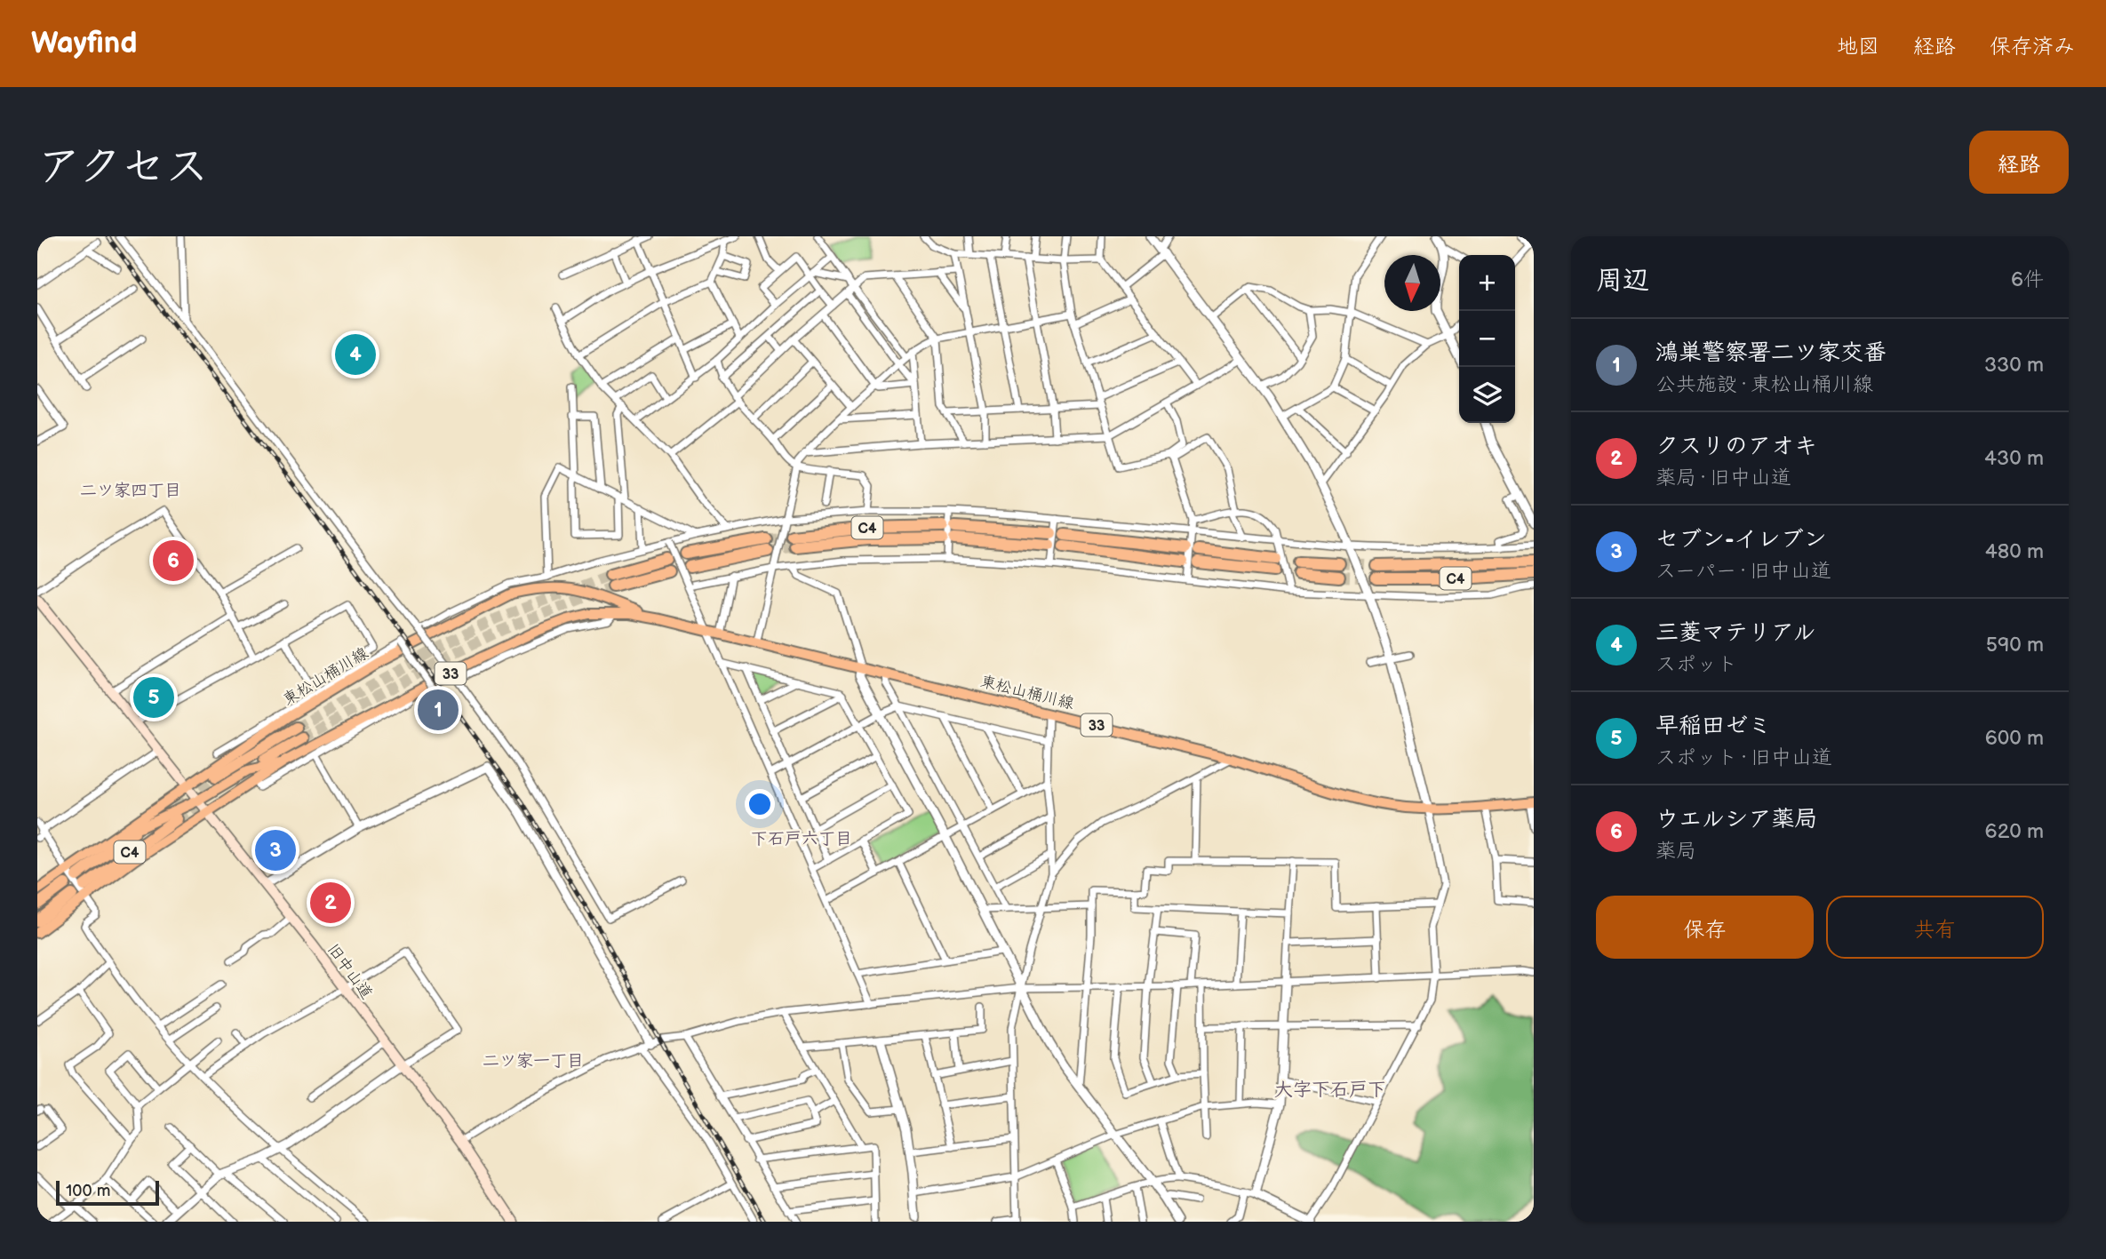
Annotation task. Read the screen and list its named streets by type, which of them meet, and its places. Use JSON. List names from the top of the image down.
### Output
{
  "streets": {
    "highway": ["C4"],
    "main road": ["33", "東松山桶川線", "旧中山道"]
  },
  "crossings": [
    ["C4", "東松山桶川線"],
    ["33", "東松山桶川線"],
    ["33", "旧中山道"],
    ["東松山桶川線", "旧中山道"]
  ],
  "districts": [
    "二ツ家四丁目",
    "下石戸六丁目",
    "二ツ家一丁目",
    "大字下石戸下"
  ],
  "scale_bar": "100 m",
  "north": "bottom",
  "page": {
    "header": "Wayfind",
    "nav": ["地図", "経路", "保存済み"],
    "title": "アクセス",
    "buttons": [
      "経路",
      ["保存", "共有"]
    ],
    "heading": ["周辺", "6件"],
    "map_buttons": ["+", "−"],
    "list": [
      {
        "mark": "1",
        "name": "鴻巣警察署二ツ家交番",
        "note": "公共施設 · 東松山桶川線",
        "value": "330 m"
      },
      {
        "mark": "2",
        "name": "クスリのアオキ",
        "note": "薬局 · 旧中山道",
        "value": "430 m"
      },
      {
        "mark": "3",
        "name": "セブン-イレブン",
        "note": "スーパー · 旧中山道",
        "value": "480 m"
      },
      {
        "mark": "4",
        "name": "三菱マテリアル",
        "note": "スポット",
        "value": "590 m"
      },
      {
        "mark": "5",
        "name": "早稲田ゼミ",
        "note": "スポット · 旧中山道",
        "value": "600 m"
      },
      {
        "mark": "6",
        "name": "ウエルシア薬局",
        "note": "薬局",
        "value": "620 m"
      }
    ],
    "pins": [
      "4",
      "6",
      "5",
      "1",
      "3",
      "2"
    ],
    "scale": "100 m"
  }
}
